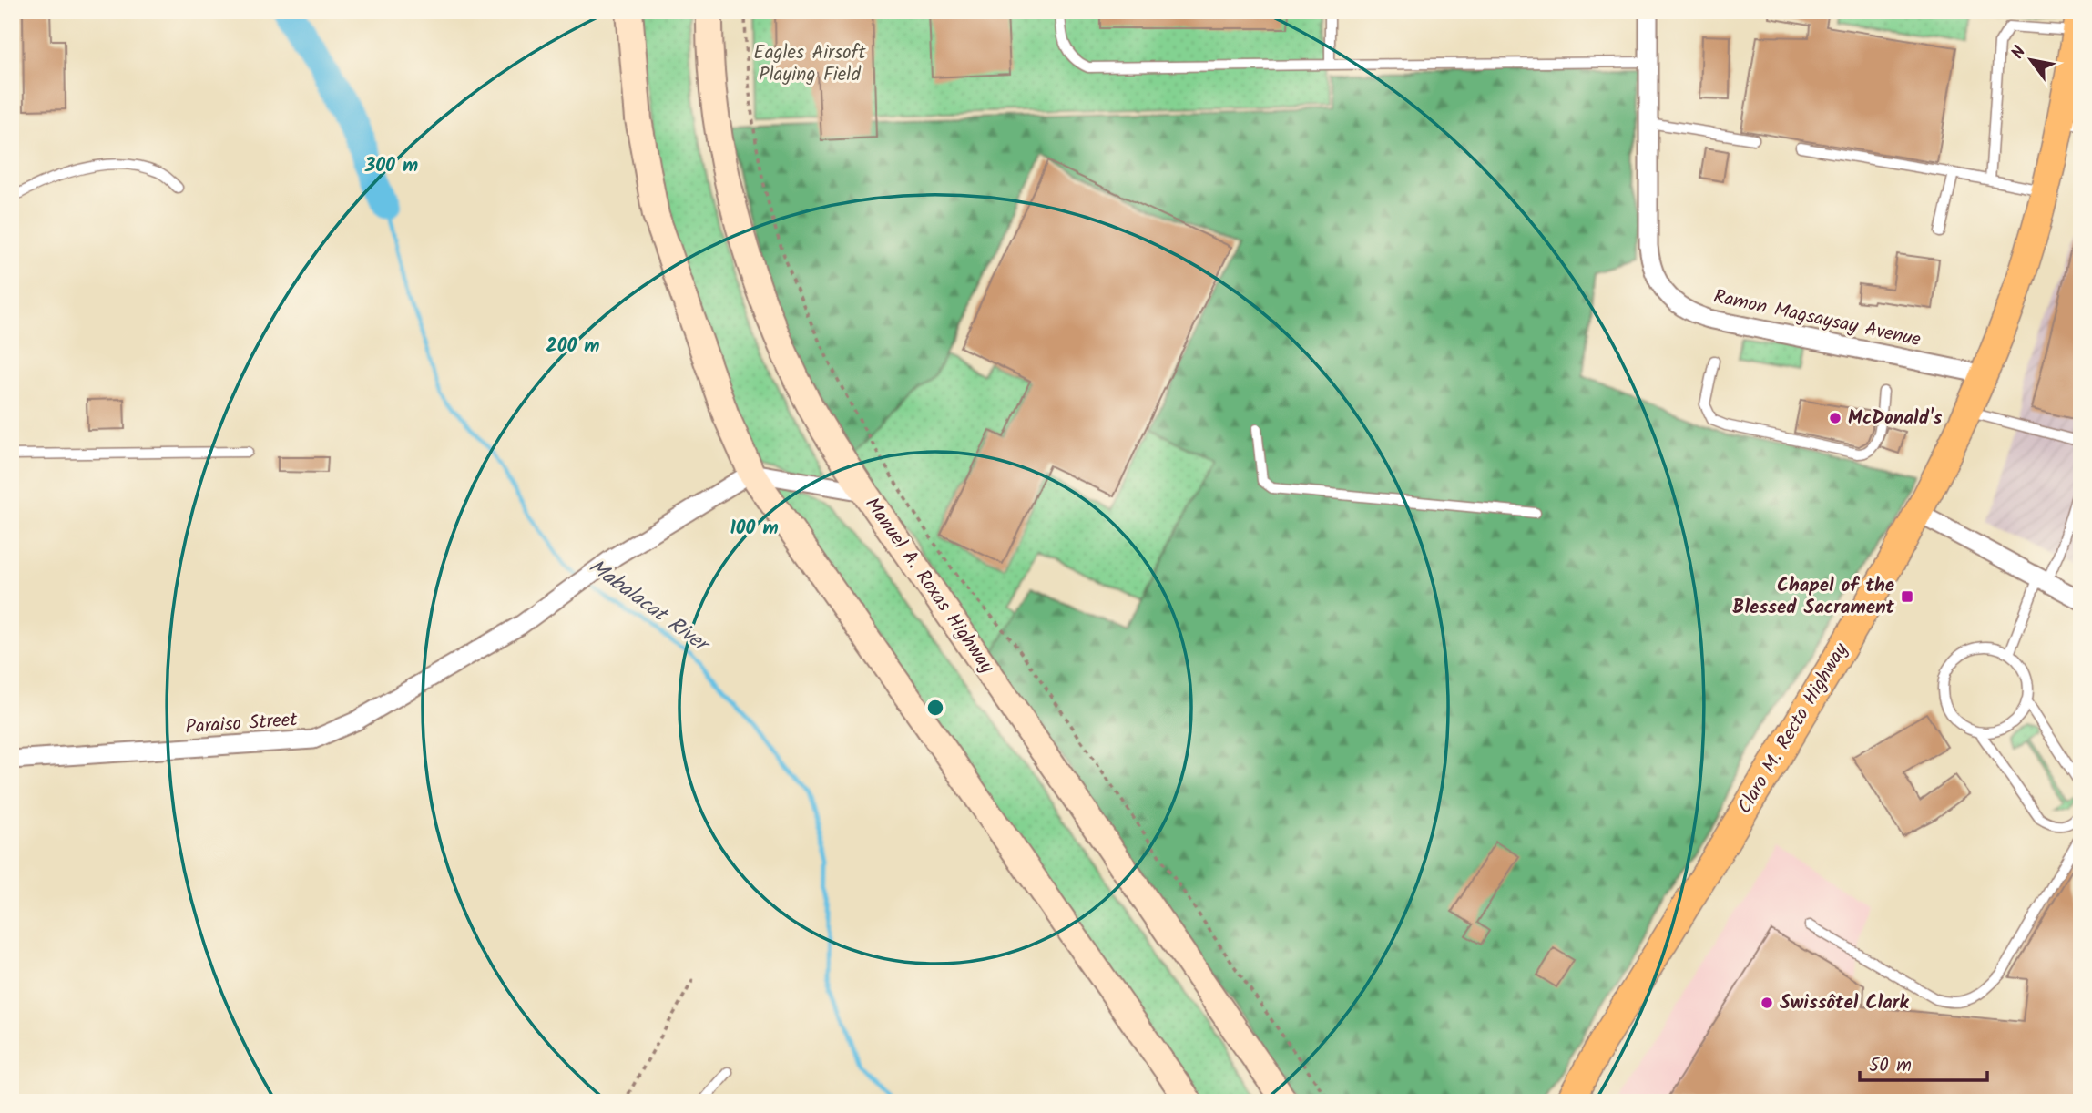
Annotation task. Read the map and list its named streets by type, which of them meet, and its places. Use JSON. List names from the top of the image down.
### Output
{
  "streets": {
    "main road": ["Manuel A. Roxas Highway", "Claro M. Recto Highway"],
    "street": ["Ramon Magsaysay Avenue", "Paraiso Street"]
  },
  "crossings": [
    ["Ramon Magsaysay Avenue", "Claro M. Recto Highway"]
  ],
  "water": ["Mabalacat River"],
  "parks": ["Eagles Airsoft Playing Field"],
  "places": {
    "other": ["McDonald's", "Swissôtel Clark"],
    "transit": ["Chapel of the Blessed Sacrament"]
  },
  "scale_bar": "50 m",
  "north": "top left",
  "rings": ["300 m", "200 m", "100 m"]
}
